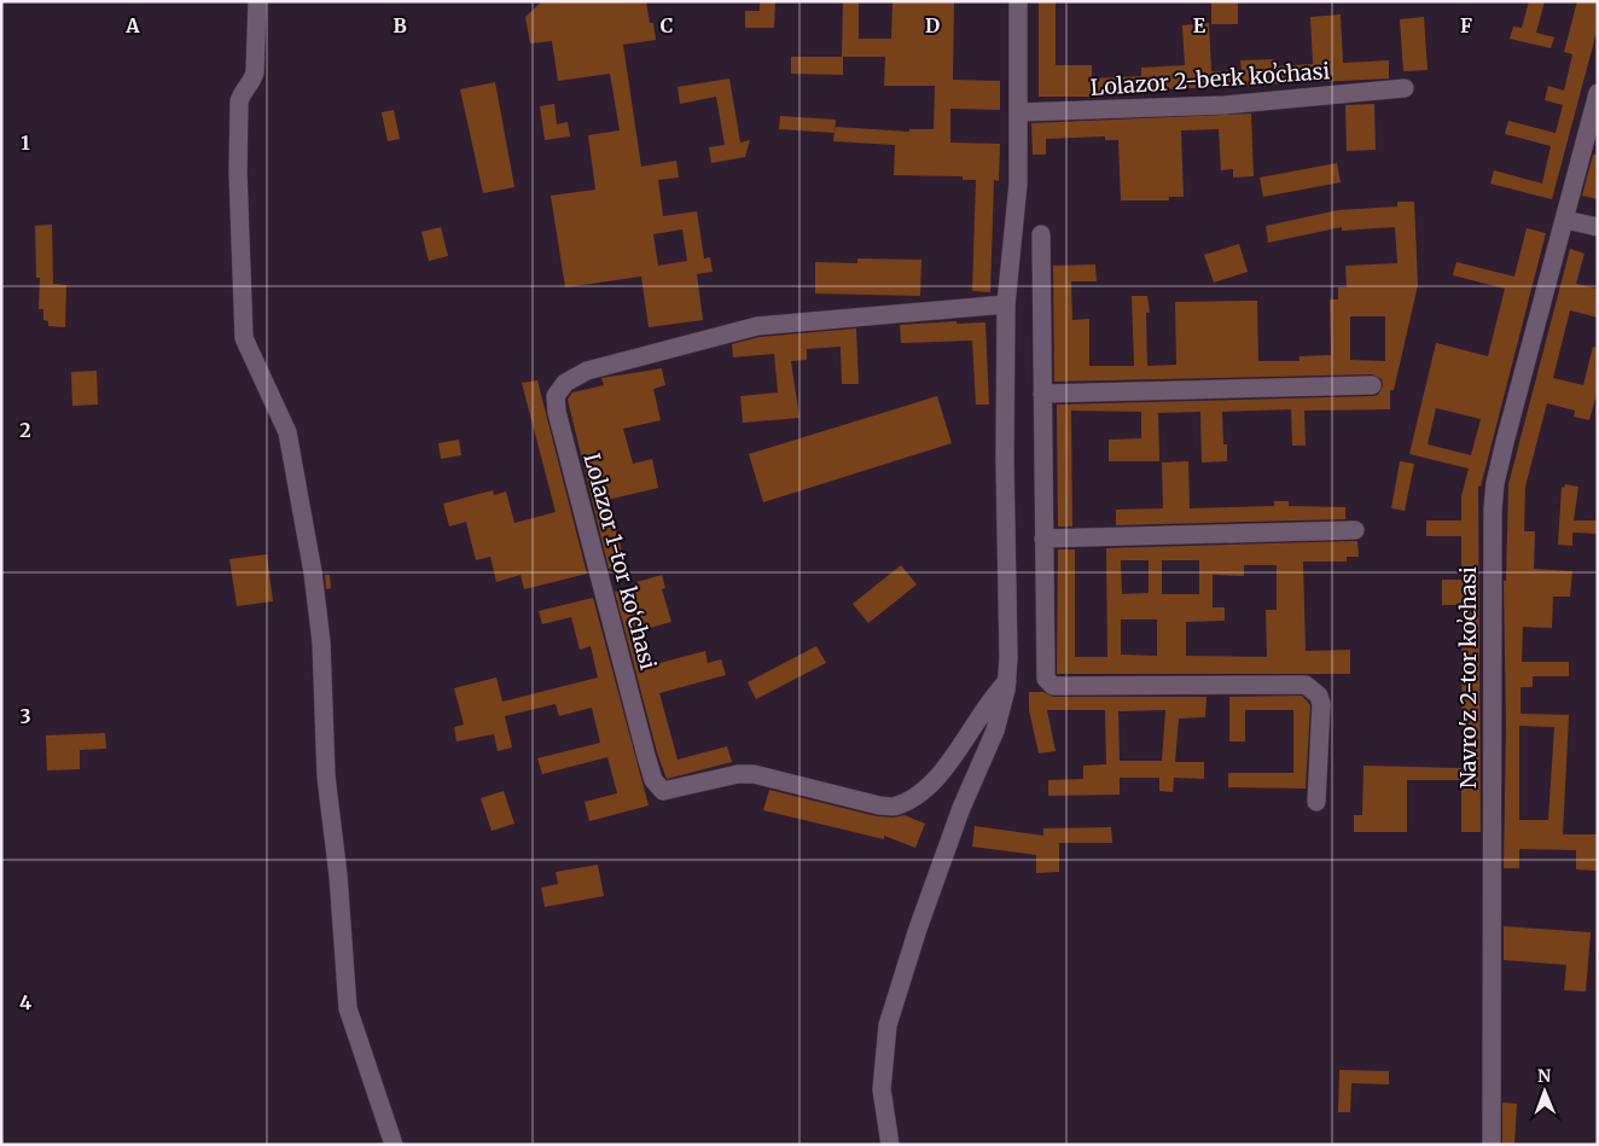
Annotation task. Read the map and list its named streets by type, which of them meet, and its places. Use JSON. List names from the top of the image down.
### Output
{
  "streets": {
    "street": ["Lolazor 2-berk koʼchasi", "Lolazor 1-tor ko‘chasi"]
  },
  "north": "top",
  "grid": {
    "columns": [
      "A",
      "B",
      "C",
      "D",
      "E",
      "F"
    ],
    "rows": [
      "1",
      "2",
      "3",
      "4"
    ]
  }
}
